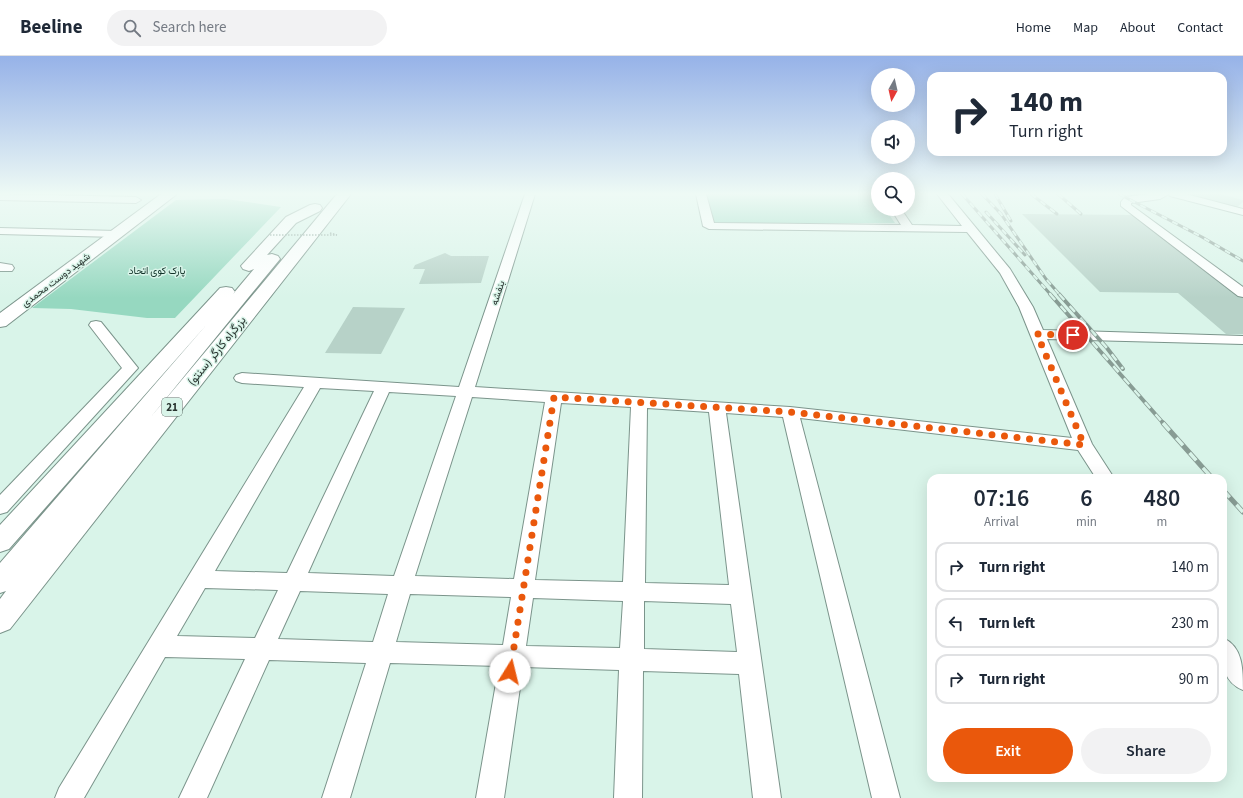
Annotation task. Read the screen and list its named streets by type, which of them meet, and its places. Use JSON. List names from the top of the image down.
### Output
{
  "streets": {
    "main road": ["شهید دوست محمدی", "بزرگراه کارگر (سنتو)", "21"],
    "street": ["بنفشه"]
  },
  "parks": ["پارک کوی اتحاد"],
  "north": "bottom",
  "page": {
    "header": "Beeline",
    "search": "Search here",
    "nav": [
      "Home",
      "Map",
      "About",
      "Contact"
    ],
    "turn": ["140 m", "Turn right"],
    "eta": [
      "07:16",
      "Arrival",
      "6",
      "min",
      "480",
      "m"
    ],
    "list": [
      {
        "name": "Turn right",
        "value": "140 m"
      },
      {
        "name": "Turn left",
        "value": "230 m"
      },
      {
        "name": "Turn right",
        "value": "90 m"
      }
    ],
    "buttons": ["Exit", "Share"]
  }
}
